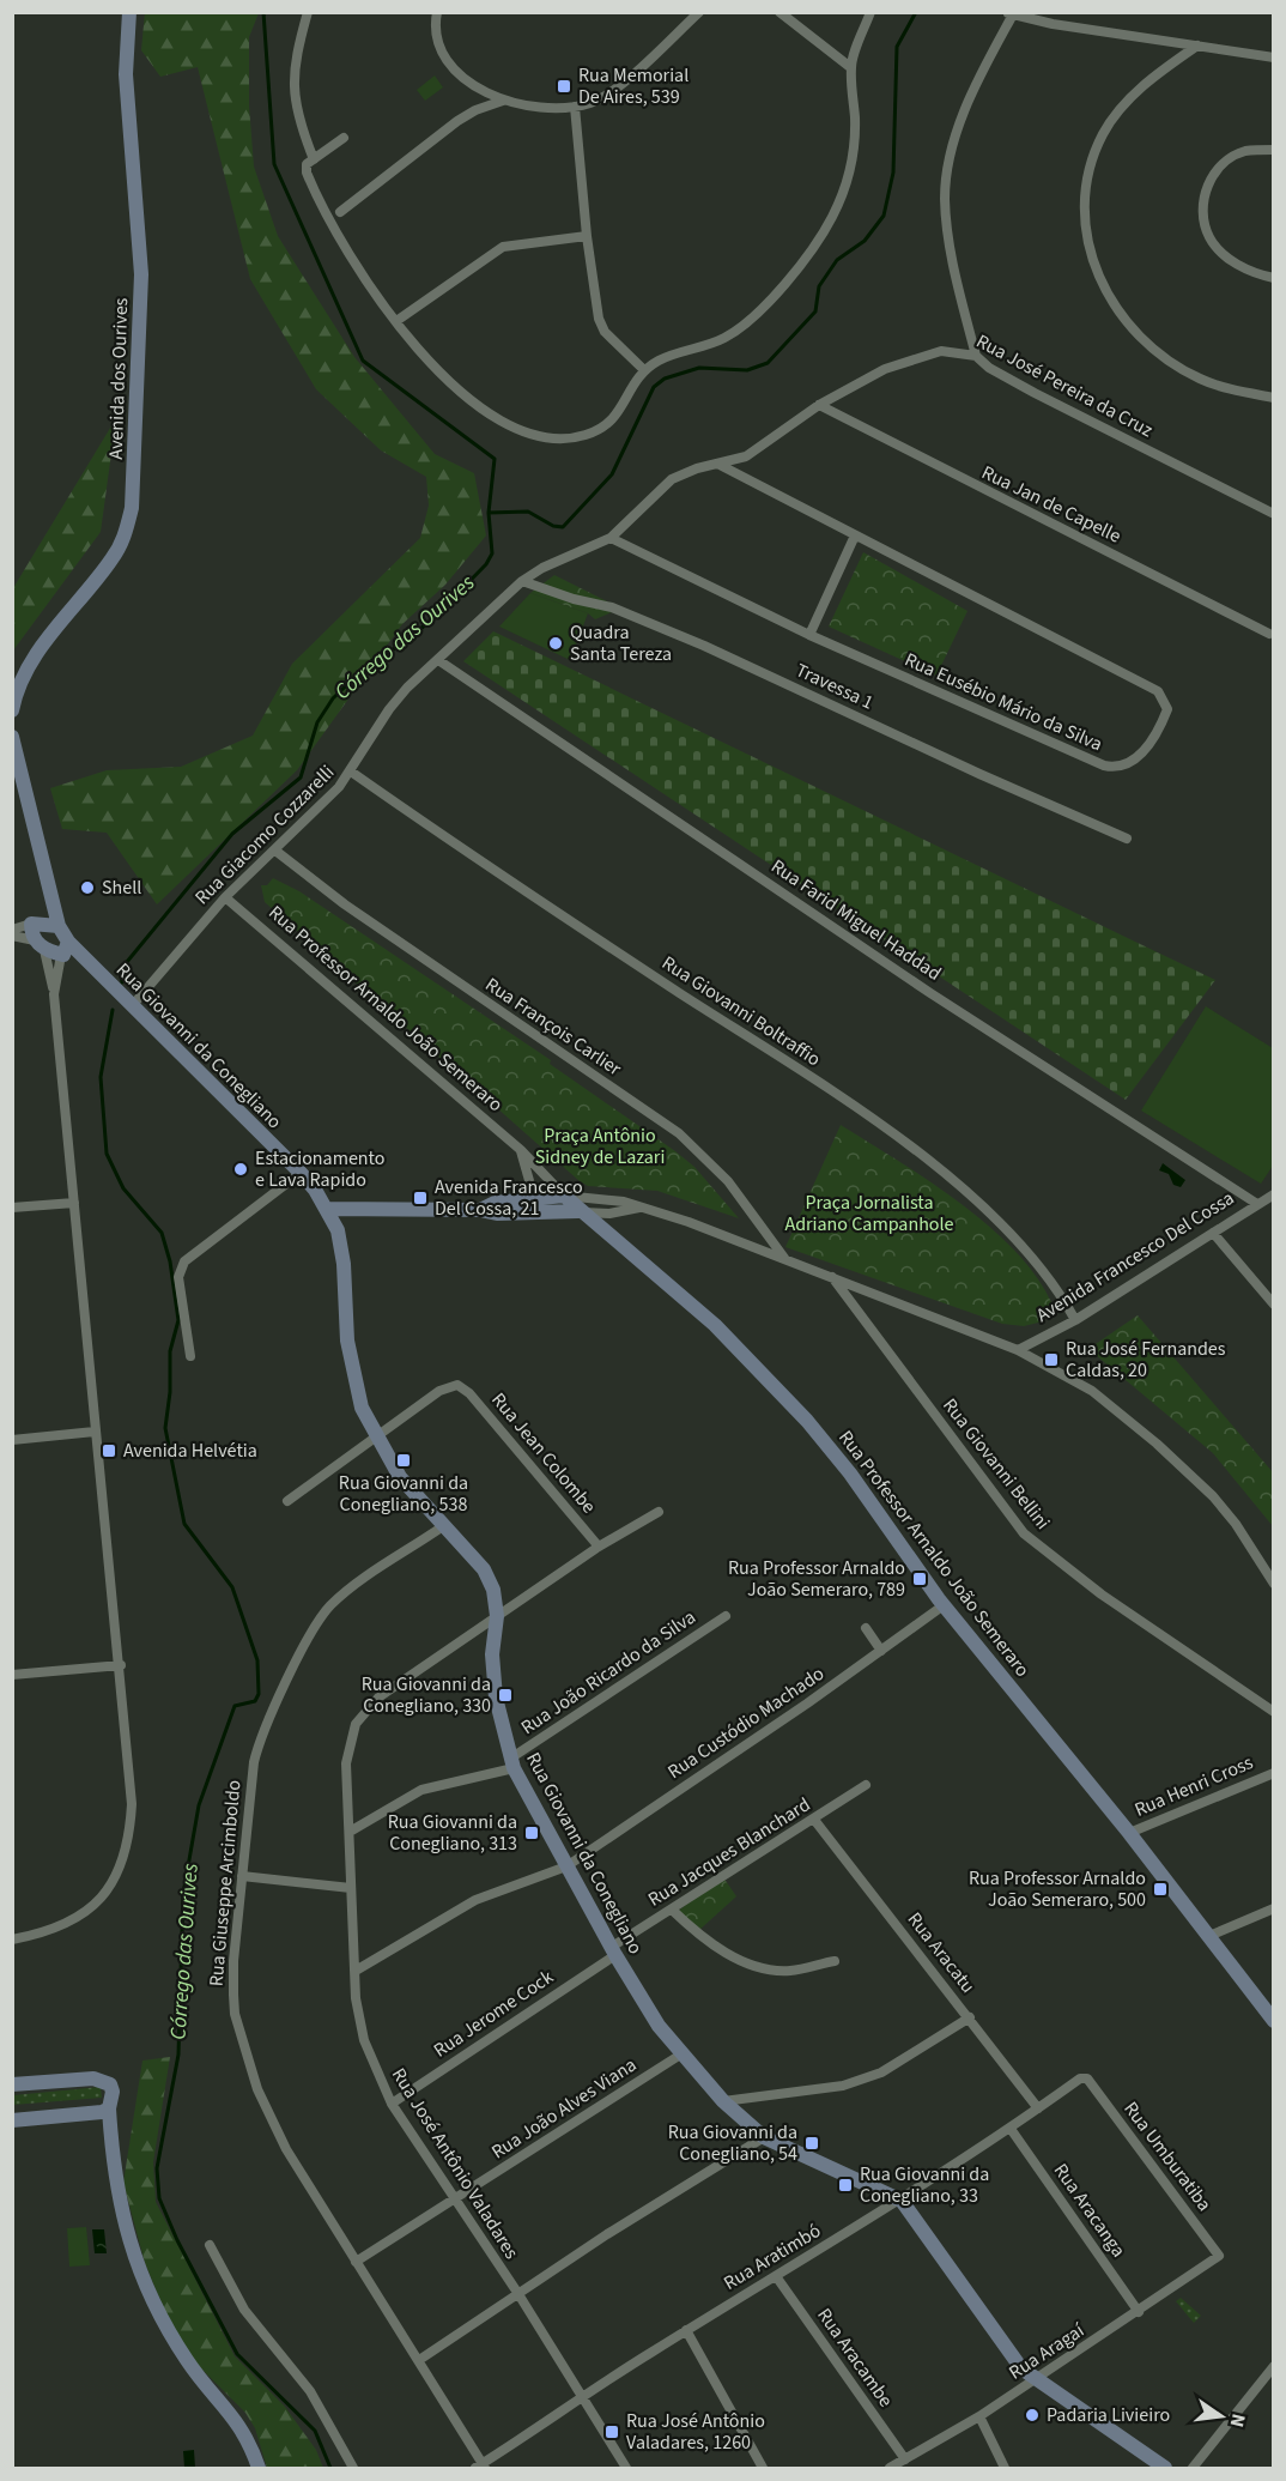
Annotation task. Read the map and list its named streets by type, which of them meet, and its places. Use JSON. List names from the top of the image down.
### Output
{
  "streets": {
    "main road": ["Avenida dos Ourives", "Rua Professor Arnaldo João Semeraro", "Rua Giovanni da Conegliano"],
    "street": [
      "Rua José Pereira da Cruz",
      "Rua Jan de Capelle",
      "Travessa 1",
      "Rua Eusébio Mário da Silva",
      "Rua Giacomo Cozzarelli",
      "Rua Farid Miguel Haddad",
      "Rua Giovanni Boltraffio",
      "Rua François Carlier",
      "Avenida Francesco Del Cossa",
      "Rua Jean Colombe",
      "Rua Giovanni Bellini",
      "Rua João Ricardo da Silva",
      "Rua Custódio Machado",
      "Rua Henri Cross",
      "Rua Jacques Blanchard",
      "Rua Giuseppe Arcimboldo",
      "Rua Aracatu",
      "Rua Jerome Cock",
      "Rua João Alves Viana",
      "Rua Umburatiba",
      "Rua José Antônio Valadares",
      "Rua Aracanga",
      "Rua Aratimbó",
      "Rua Aragaí",
      "Rua Aracambe"
    ]
  },
  "crossings": [
    ["Rua José Pereira da Cruz", "Rua Jan de Capelle"],
    ["Rua José Pereira da Cruz", "Rua Eusébio Mário da Silva"],
    ["Rua José Pereira da Cruz", "Rua Giacomo Cozzarelli"],
    ["Travessa 1", "Rua Giacomo Cozzarelli"],
    ["Rua Giacomo Cozzarelli", "Rua Farid Miguel Haddad"],
    ["Rua Giacomo Cozzarelli", "Rua Professor Arnaldo João Semeraro"],
    ["Rua Giacomo Cozzarelli", "Rua Giovanni Boltraffio"],
    ["Rua Giacomo Cozzarelli", "Rua François Carlier"],
    ["Rua Giacomo Cozzarelli", "Rua Giovanni da Conegliano"],
    ["Rua Farid Miguel Haddad", "Avenida Francesco Del Cossa"],
    ["Rua Professor Arnaldo João Semeraro", "Rua Custódio Machado"],
    ["Rua Professor Arnaldo João Semeraro", "Rua Henri Cross"],
    ["Rua Giovanni Boltraffio", "Avenida Francesco Del Cossa"],
    ["Rua Giovanni da Conegliano", "Rua Jean Colombe"],
    ["Rua Giovanni da Conegliano", "Rua João Ricardo da Silva"],
    ["Rua Giovanni da Conegliano", "Rua Custódio Machado"],
    ["Rua Giovanni da Conegliano", "Rua Jacques Blanchard"],
    ["Rua Giovanni da Conegliano", "Rua Giuseppe Arcimboldo"],
    ["Rua Giovanni da Conegliano", "Rua Jerome Cock"],
    ["Rua Giovanni da Conegliano", "Rua João Alves Viana"],
    ["Rua Giovanni da Conegliano", "Rua José Antônio Valadares"],
    ["Rua Giovanni da Conegliano", "Rua Aratimbó"],
    ["Rua Jean Colombe", "Rua José Antônio Valadares"],
    ["Rua Custódio Machado", "Rua José Antônio Valadares"],
    ["Rua Jacques Blanchard", "Rua Aracatu"],
    ["Rua Jacques Blanchard", "Rua Jerome Cock"],
    ["Rua Giuseppe Arcimboldo", "Rua João Alves Viana"],
    ["Rua Giuseppe Arcimboldo", "Rua Aratimbó"],
    ["Rua Aracatu", "Rua Aratimbó"],
    ["Rua Jerome Cock", "Rua José Antônio Valadares"],
    ["Rua João Alves Viana", "Rua José Antônio Valadares"],
    ["Rua Umburatiba", "Rua Aratimbó"],
    ["Rua Umburatiba", "Rua Aragaí"],
    ["Rua José Antônio Valadares", "Rua Aratimbó"],
    ["Rua Aracanga", "Rua Aratimbó"],
    ["Rua Aracanga", "Rua Aragaí"],
    ["Rua Aratimbó", "Rua Aracambe"],
    ["Rua Aragaí", "Rua Aracambe"]
  ],
  "water": ["Córrego das Ourives"],
  "parks": ["Praça Antônio Sidney de Lazari", "Praça Jornalista Adriano Campanhole"],
  "places": {
    "transit": [
      "Rua Memorial De Aires, 539",
      "Avenida Francesco Del Cossa, 21",
      "Rua José Fernandes Caldas, 20",
      "Avenida Helvétia",
      "Rua Giovanni da Conegliano, 538",
      "Rua Professor Arnaldo João Semeraro, 789",
      "Rua Giovanni da Conegliano, 330",
      "Rua Giovanni da Conegliano, 313",
      "Rua Professor Arnaldo João Semeraro, 500",
      "Rua Giovanni da Conegliano, 54",
      "Rua Giovanni da Conegliano, 33",
      "Rua José Antônio Valadares, 1260"
    ],
    "other": [
      "Quadra Santa Tereza",
      "Shell",
      "Estacionamento e Lava Rapido",
      "Padaria Livieiro"
    ]
  },
  "north": "right"
}
